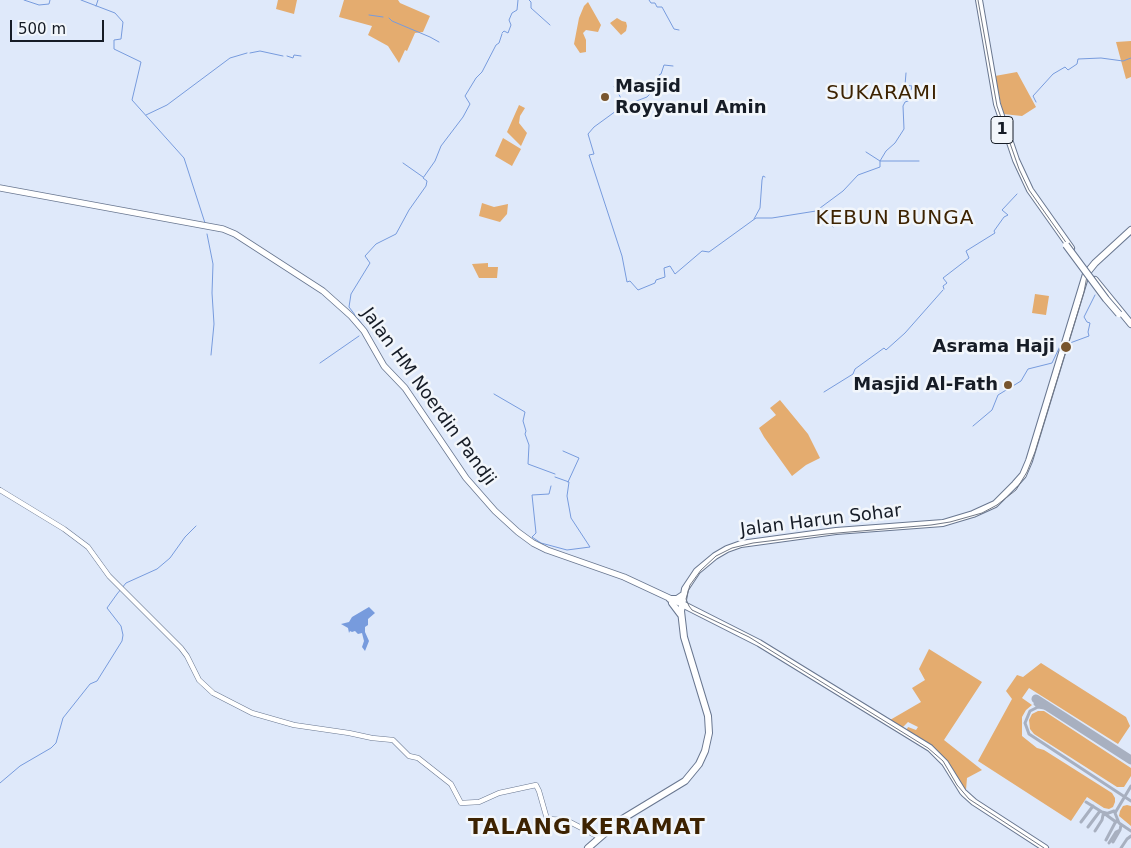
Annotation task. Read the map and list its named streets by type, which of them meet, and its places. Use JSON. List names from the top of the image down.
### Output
{
  "streets": {
    "highway": ["1", "Jalan Harun Sohar"],
    "main road": ["Jalan HM Noerdin Pandji"]
  },
  "crossings": [
    ["1", "Jalan Harun Sohar"],
    ["Jalan HM Noerdin Pandji", "Jalan Harun Sohar"]
  ],
  "districts": ["SUKARAMI", "KEBUN BUNGA", "TALANG KERAMAT"],
  "places": ["Masjid Royyanul Amin", "Asrama Haji", "Masjid Al-Fath"],
  "scale_bar": "500 m"
}
